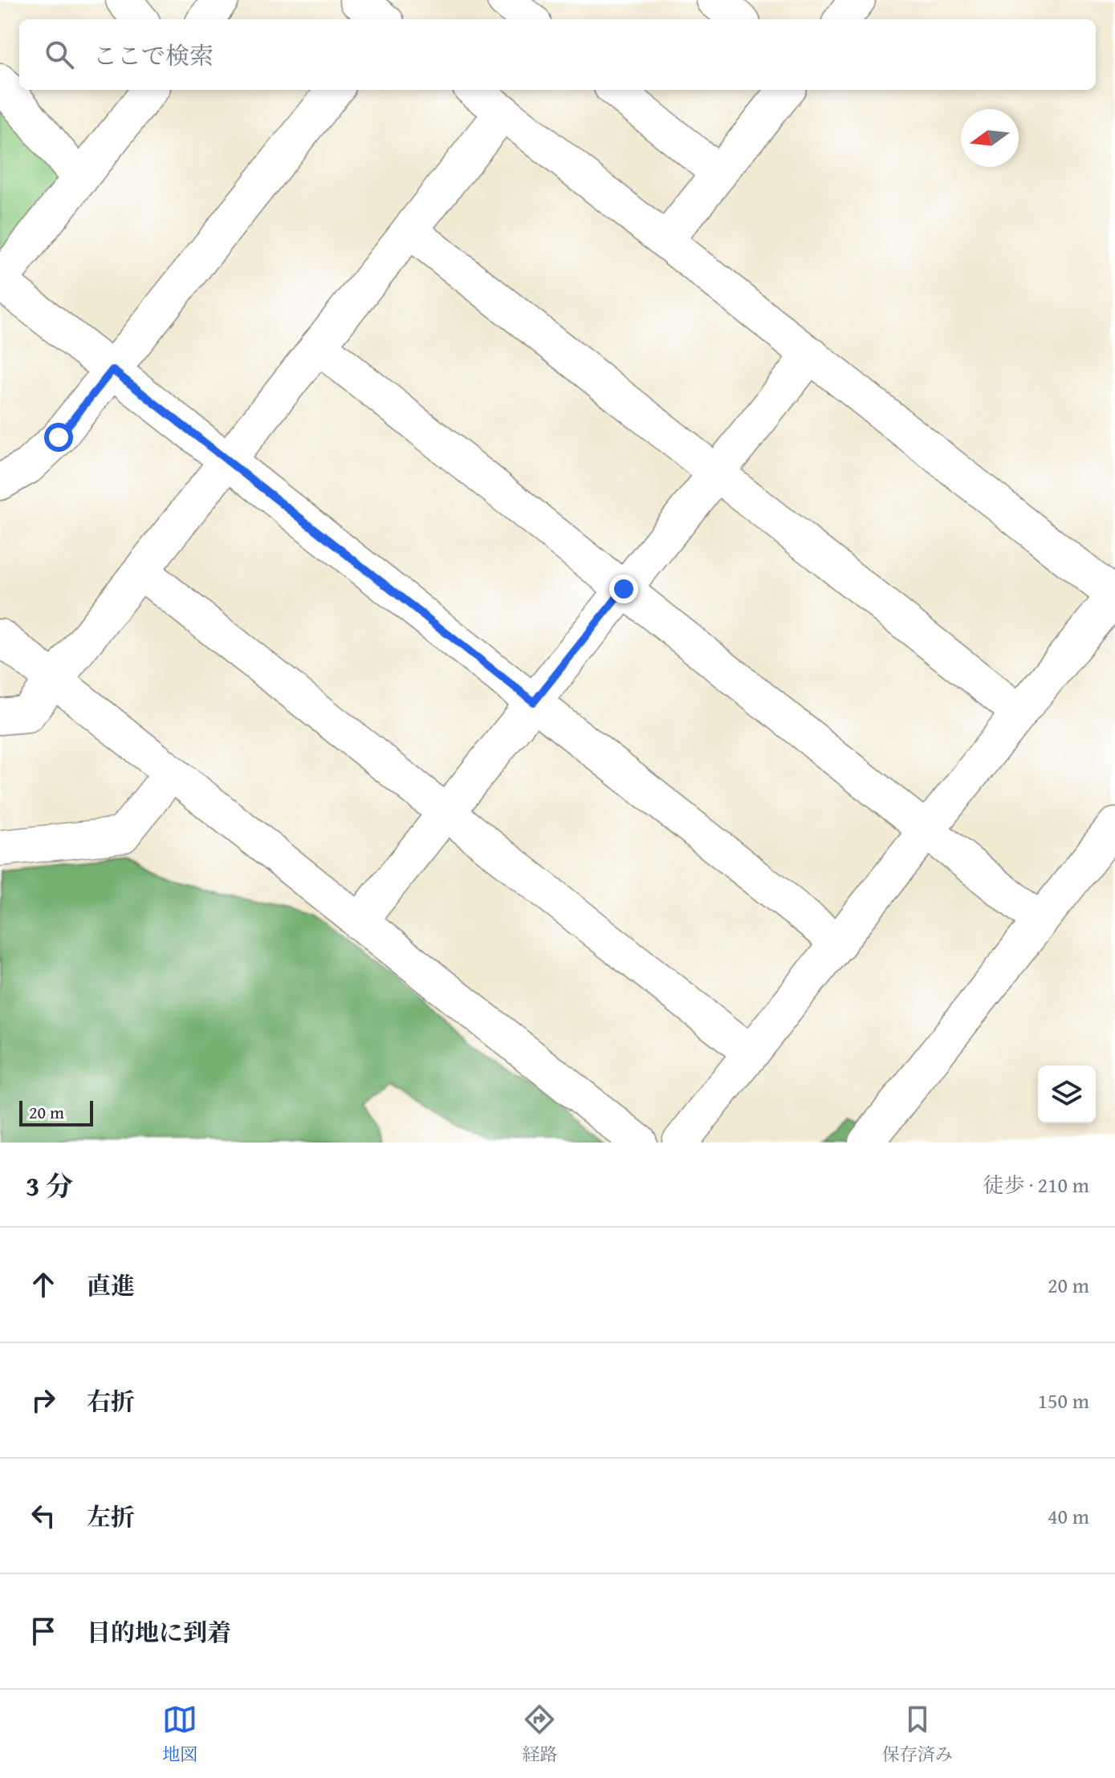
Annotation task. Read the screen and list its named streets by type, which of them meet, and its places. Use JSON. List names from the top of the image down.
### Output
{
  "scale_bar": "20 m",
  "north": "left",
  "page": {
    "search": "ここで検索",
    "scale": "20 m",
    "heading": ["3 分", "徒歩 · 210 m"],
    "list": [
      ["直進", "20 m"],
      ["右折", "150 m"],
      ["左折", "40 m"],
      "目的地に到着"
    ],
    "nav": ["地図", "経路", "保存済み"]
  }
}
